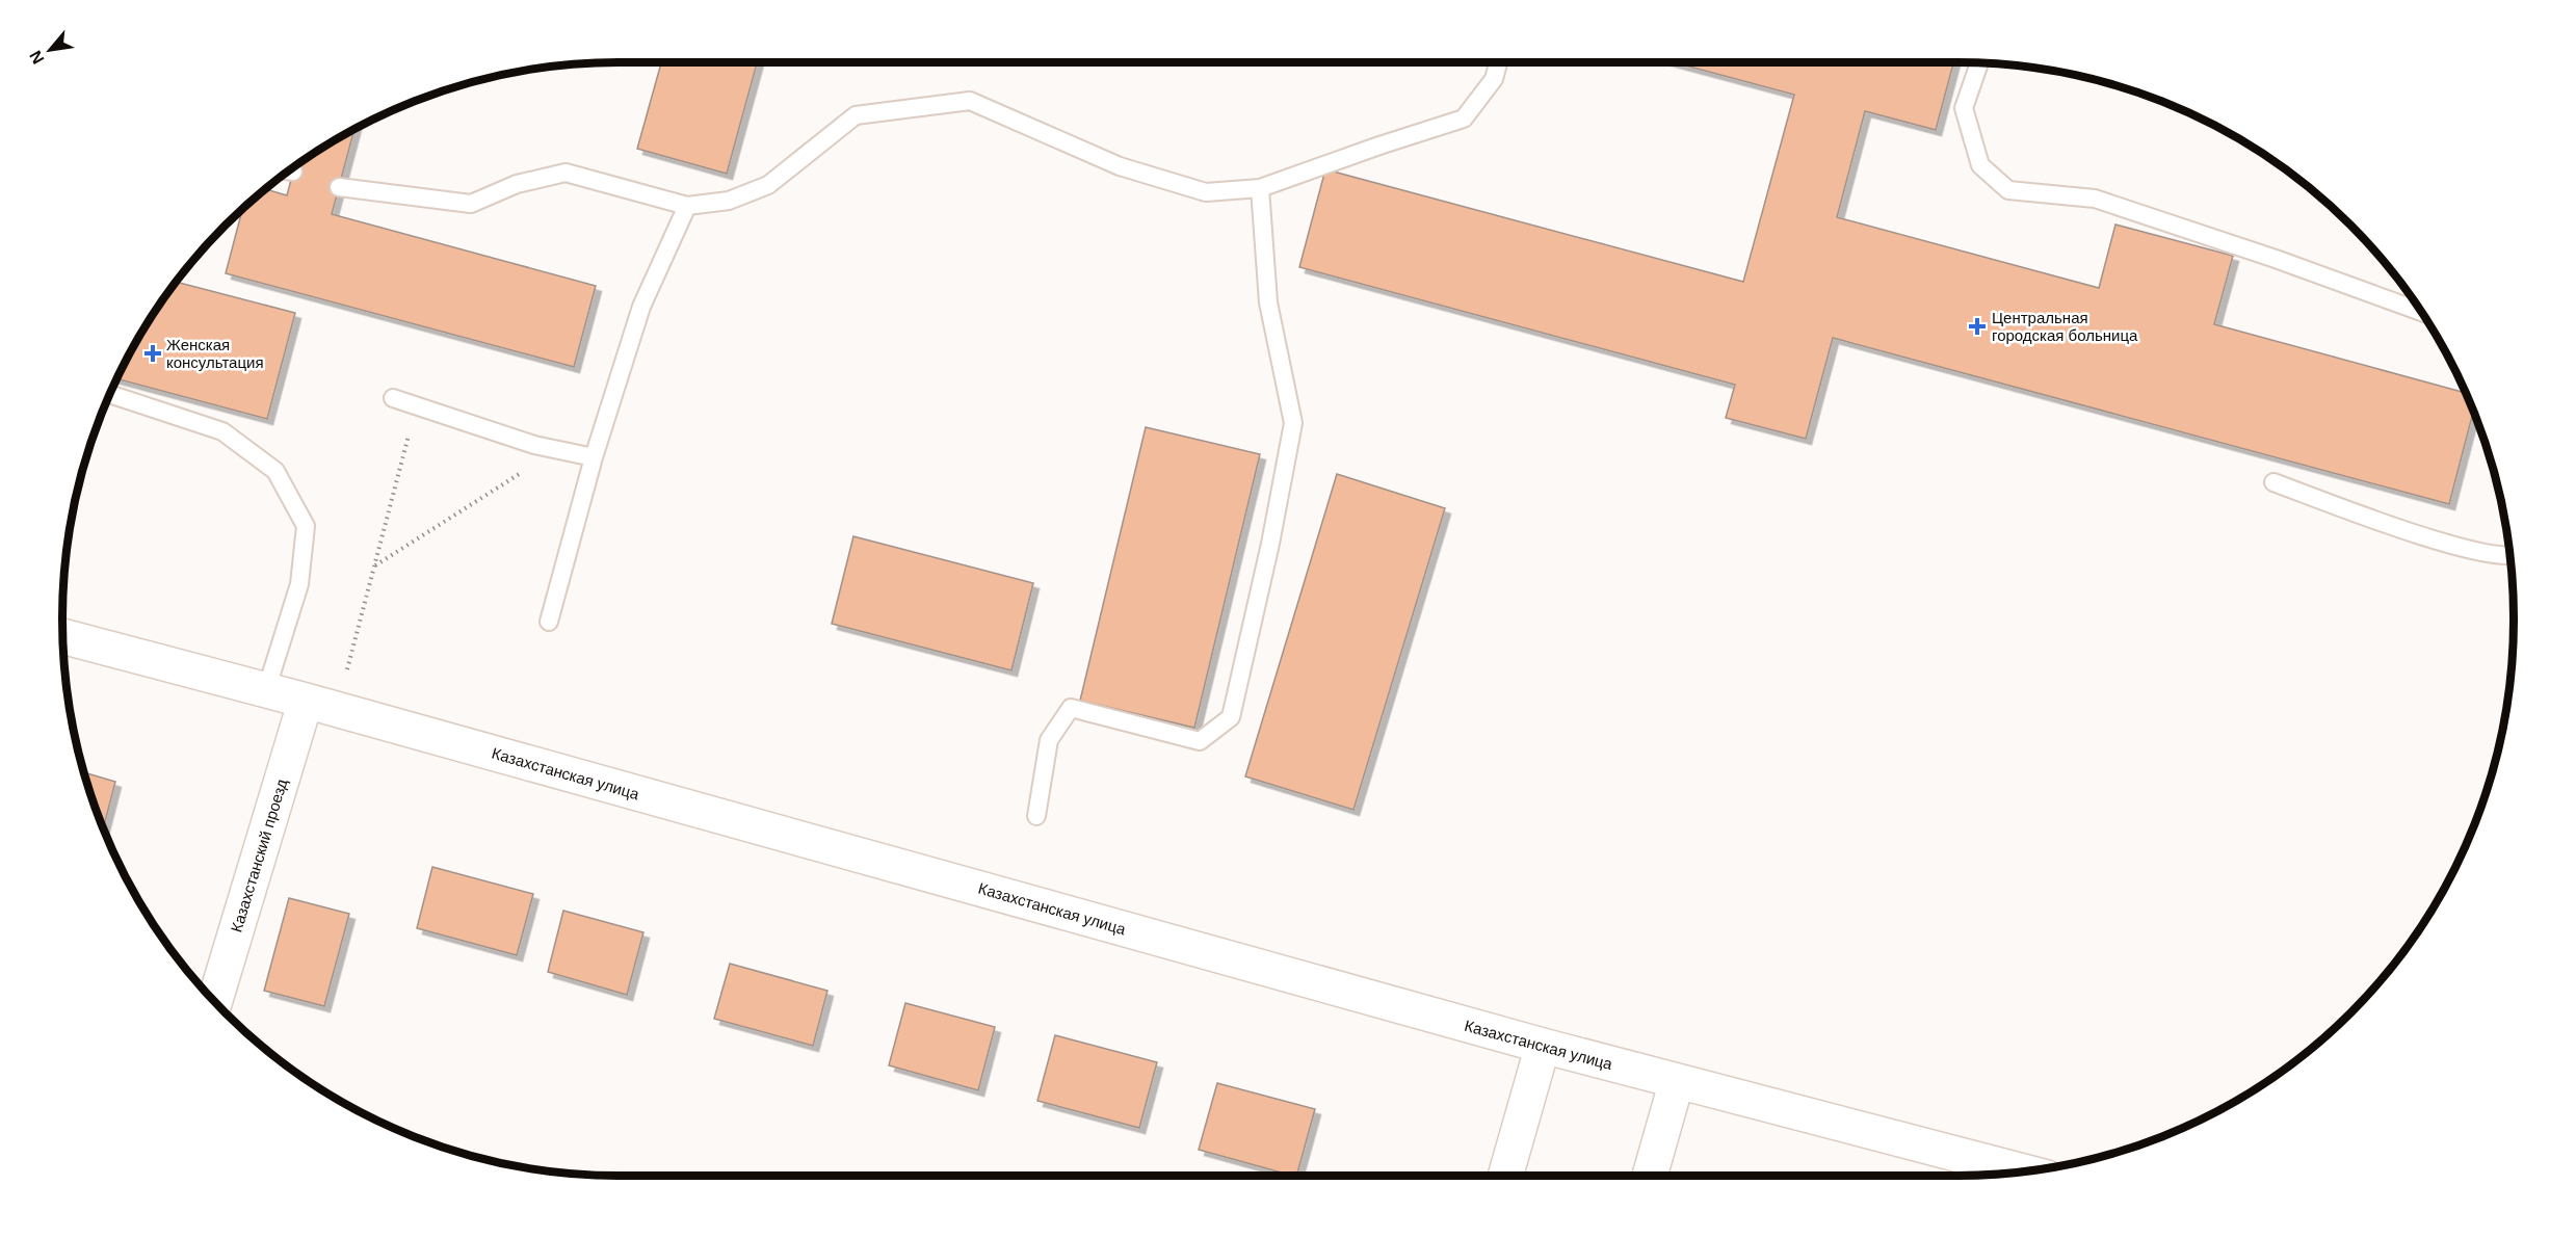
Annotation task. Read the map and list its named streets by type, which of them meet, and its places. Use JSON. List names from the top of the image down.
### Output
{
  "streets": {
    "street": ["Казахстанская улица", "Казахстанский проезд"]
  },
  "crossings": [
    ["Казахстанская улица", "Казахстанский проезд"]
  ],
  "places": {
    "health": ["Центральная городская больница", "Женская консультация"]
  },
  "north": "bottom left"
}
